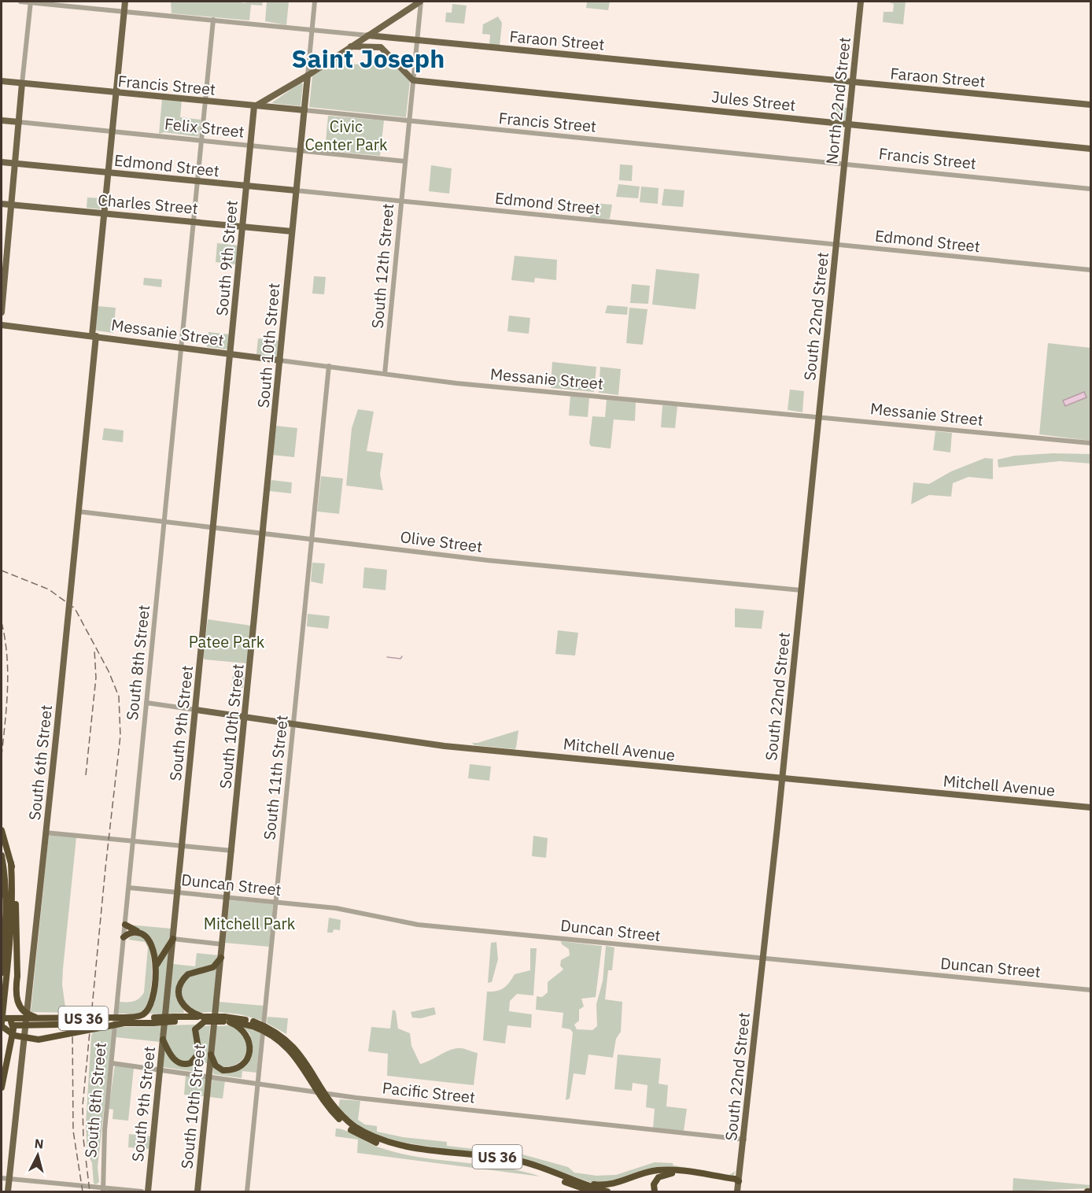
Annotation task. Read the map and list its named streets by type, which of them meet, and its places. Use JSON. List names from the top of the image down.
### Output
{
  "streets": {
    "highway": ["US 36"],
    "main road": [
      "Faraon Street",
      "Francis Street",
      "Jules Street",
      "North 22nd Street",
      "Felix Street",
      "Edmond Street",
      "Charles Street",
      "South 9th Street",
      "South 22nd Street",
      "Messanie Street",
      "South 10th Street",
      "Mitchell Avenue",
      "South 6th Street"
    ],
    "street": [
      "South 12th Street",
      "Olive Street",
      "South 8th Street",
      "South 11th Street",
      "Duncan Street",
      "Pacific Street"
    ]
  },
  "crossings": [
    ["Faraon Street", "North 22nd Street"],
    ["Faraon Street", "South 12th Street"],
    ["Faraon Street", "South 8th Street"],
    ["Faraon Street", "South 6th Street"],
    ["Francis Street", "North 22nd Street"],
    ["Francis Street", "South 9th Street"],
    ["Francis Street", "South 12th Street"],
    ["Francis Street", "South 10th Street"],
    ["Francis Street", "South 8th Street"],
    ["Francis Street", "South 6th Street"],
    ["Jules Street", "North 22nd Street"],
    ["Jules Street", "South 12th Street"],
    ["North 22nd Street", "South 22nd Street"],
    ["Felix Street", "South 9th Street"],
    ["Felix Street", "South 12th Street"],
    ["Felix Street", "South 10th Street"],
    ["Felix Street", "South 8th Street"],
    ["Felix Street", "South 6th Street"],
    ["Edmond Street", "South 9th Street"],
    ["Edmond Street", "South 12th Street"],
    ["Edmond Street", "South 22nd Street"],
    ["Edmond Street", "South 10th Street"],
    ["Edmond Street", "South 8th Street"],
    ["Edmond Street", "South 6th Street"],
    ["Charles Street", "South 9th Street"],
    ["Charles Street", "South 10th Street"],
    ["Charles Street", "South 8th Street"],
    ["Charles Street", "South 6th Street"],
    ["South 9th Street", "Messanie Street"],
    ["South 9th Street", "Olive Street"],
    ["South 9th Street", "Mitchell Avenue"],
    ["South 9th Street", "Duncan Street"],
    ["South 9th Street", "Pacific Street"],
    ["South 12th Street", "Messanie Street"],
    ["South 22nd Street", "Messanie Street"],
    ["South 22nd Street", "Olive Street"],
    ["South 22nd Street", "Mitchell Avenue"],
    ["South 22nd Street", "Duncan Street"],
    ["South 22nd Street", "Pacific Street"],
    ["Messanie Street", "South 10th Street"],
    ["Messanie Street", "South 8th Street"],
    ["Messanie Street", "South 6th Street"],
    ["Messanie Street", "South 11th Street"],
    ["South 10th Street", "Olive Street"],
    ["South 10th Street", "Mitchell Avenue"],
    ["South 10th Street", "Duncan Street"],
    ["South 10th Street", "Pacific Street"],
    ["Olive Street", "South 8th Street"],
    ["Olive Street", "South 6th Street"],
    ["Olive Street", "South 11th Street"],
    ["South 8th Street", "Mitchell Avenue"],
    ["South 8th Street", "Duncan Street"],
    ["South 8th Street", "Pacific Street"],
    ["Mitchell Avenue", "South 11th Street"],
    ["South 11th Street", "Duncan Street"],
    ["South 11th Street", "Pacific Street"]
  ],
  "districts": ["Saint Joseph"],
  "parks": ["Civic Center Park", "Patee Park", "Mitchell Park"],
  "north": "top"
}
